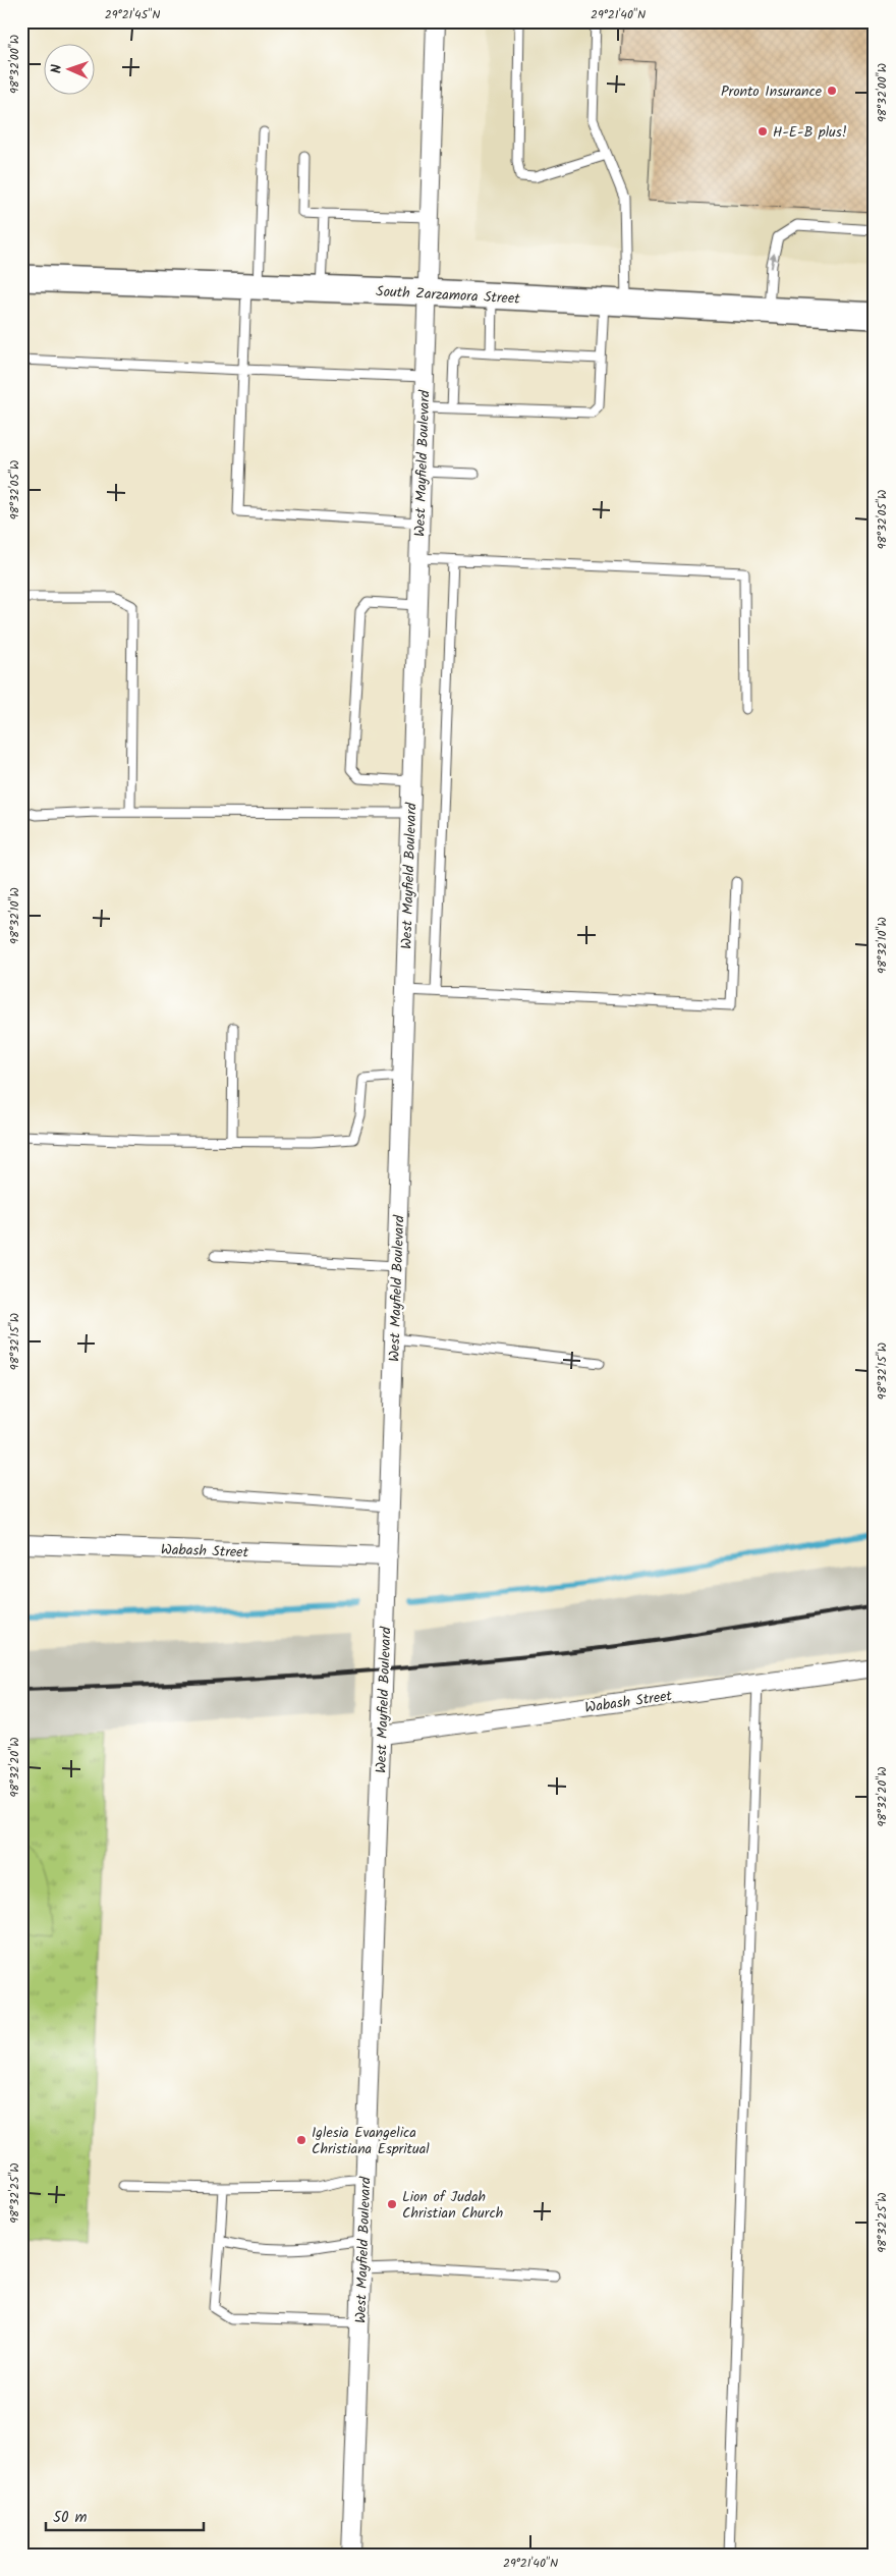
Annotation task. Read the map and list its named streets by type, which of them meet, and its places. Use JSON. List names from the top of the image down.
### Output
{
  "streets": {
    "main road": ["South Zarzamora Street"],
    "street": ["West Mayfield Boulevard", "Wabash Street"]
  },
  "crossings": [
    ["South Zarzamora Street", "West Mayfield Boulevard"],
    ["West Mayfield Boulevard", "Wabash Street"]
  ],
  "places": [
    "Pronto Insurance",
    "H-E-B plus!",
    "Iglesia Evangelica Christiana Espritual",
    "Lion of Judah Christian Church"
  ],
  "scale_bar": "50 m",
  "north": "left",
  "coordinates": [
    "29°21'45\"N",
    "29°21'40\"N",
    "98°32'00\"W",
    "98°32'05\"W",
    "98°32'10\"W",
    "98°32'15\"W",
    "98°32'20\"W",
    "98°32'25\"W"
  ]
}
